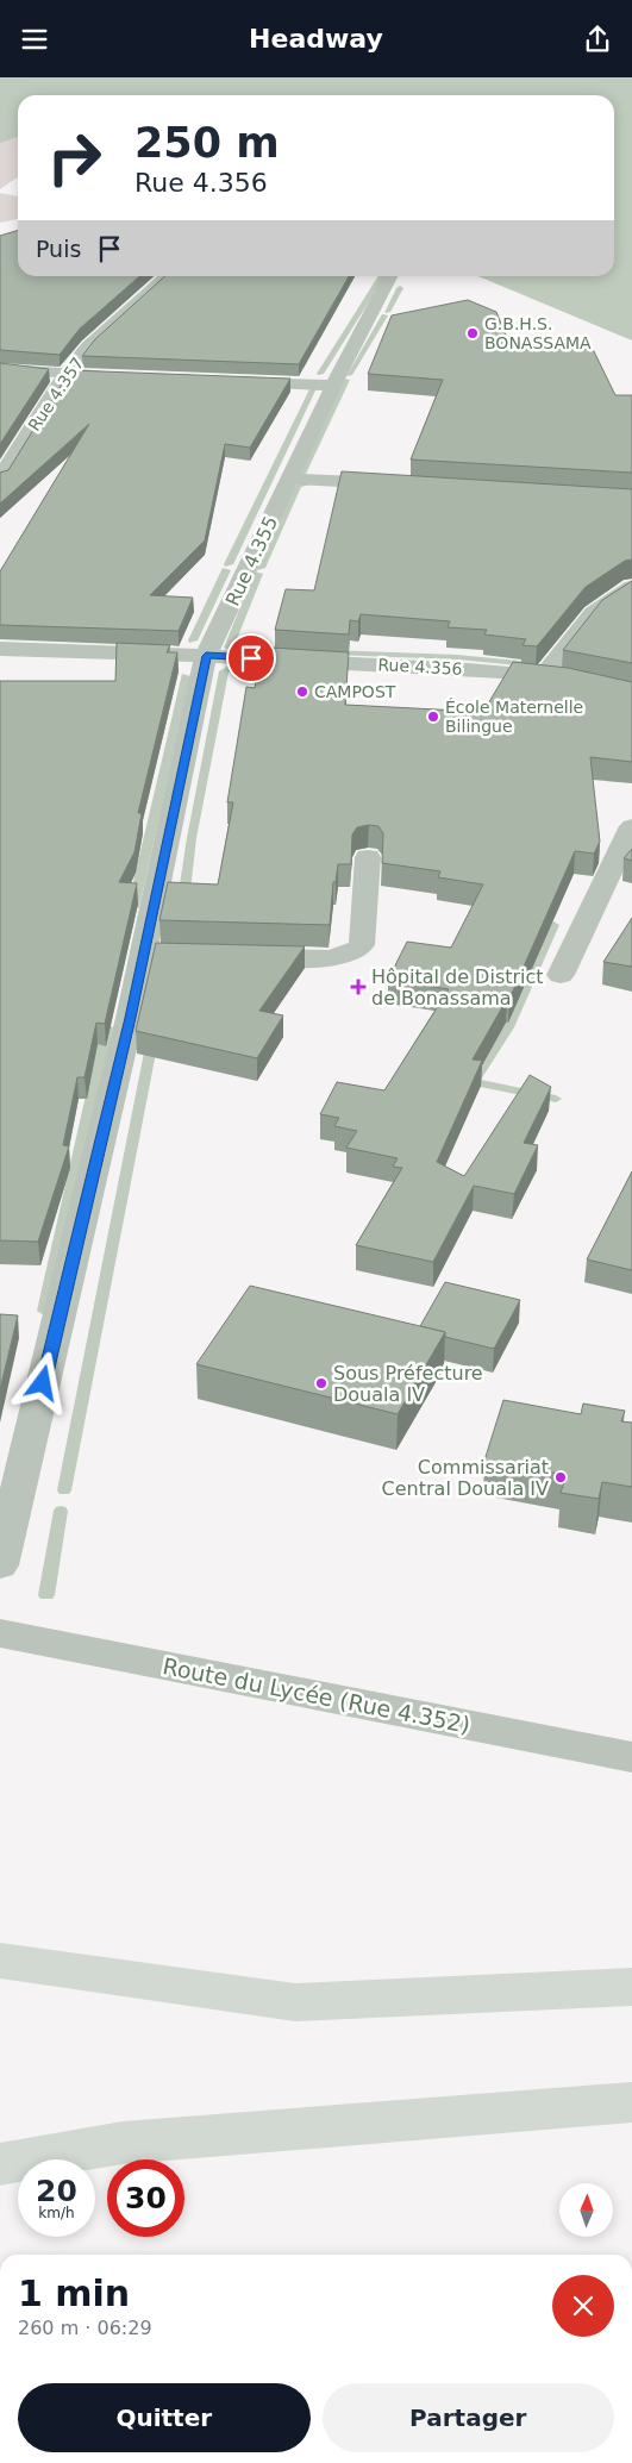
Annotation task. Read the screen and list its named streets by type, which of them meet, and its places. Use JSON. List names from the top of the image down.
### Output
{
  "streets": {
    "street": [
      "Rue 4.357",
      "Rue 4.355",
      "Rue 4.356",
      "Route du Lycée (Rue 4.352)"
    ]
  },
  "crossings": [
    ["Rue 4.355", "Rue 4.356"]
  ],
  "places": {
    "other": [
      "G.B.H.S. BONASSAMA",
      "CAMPOST",
      "École Maternelle Bilingue",
      "Sous Préfecture Douala IV",
      "Commissariat Central Douala IV"
    ],
    "health": ["Hôpital de District de Bonassama"]
  },
  "north": "top",
  "page": {
    "header": "Headway",
    "turn": ["250 m", "Rue 4.356"],
    "then": "Puis",
    "speed": "20 km/h",
    "limit": "30",
    "heading": ["1 min", "260 m · 06:29"],
    "buttons": ["Quitter", "Partager"]
  }
}
